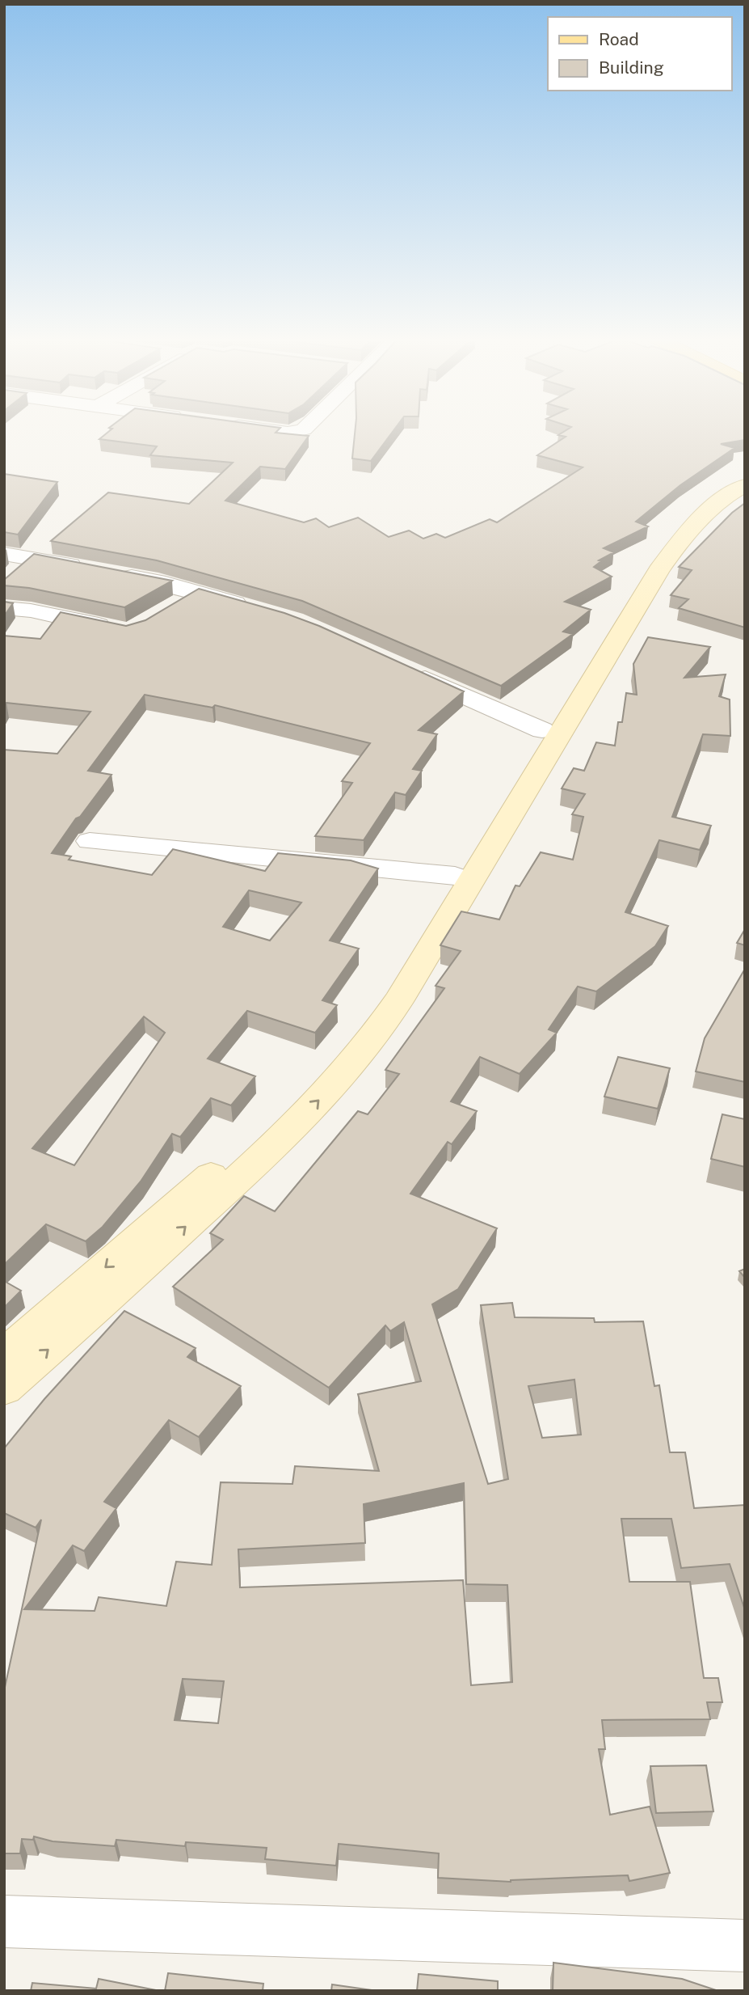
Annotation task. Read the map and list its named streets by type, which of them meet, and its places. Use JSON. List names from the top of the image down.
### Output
{
  "legend": ["Road", "Building"]
}
